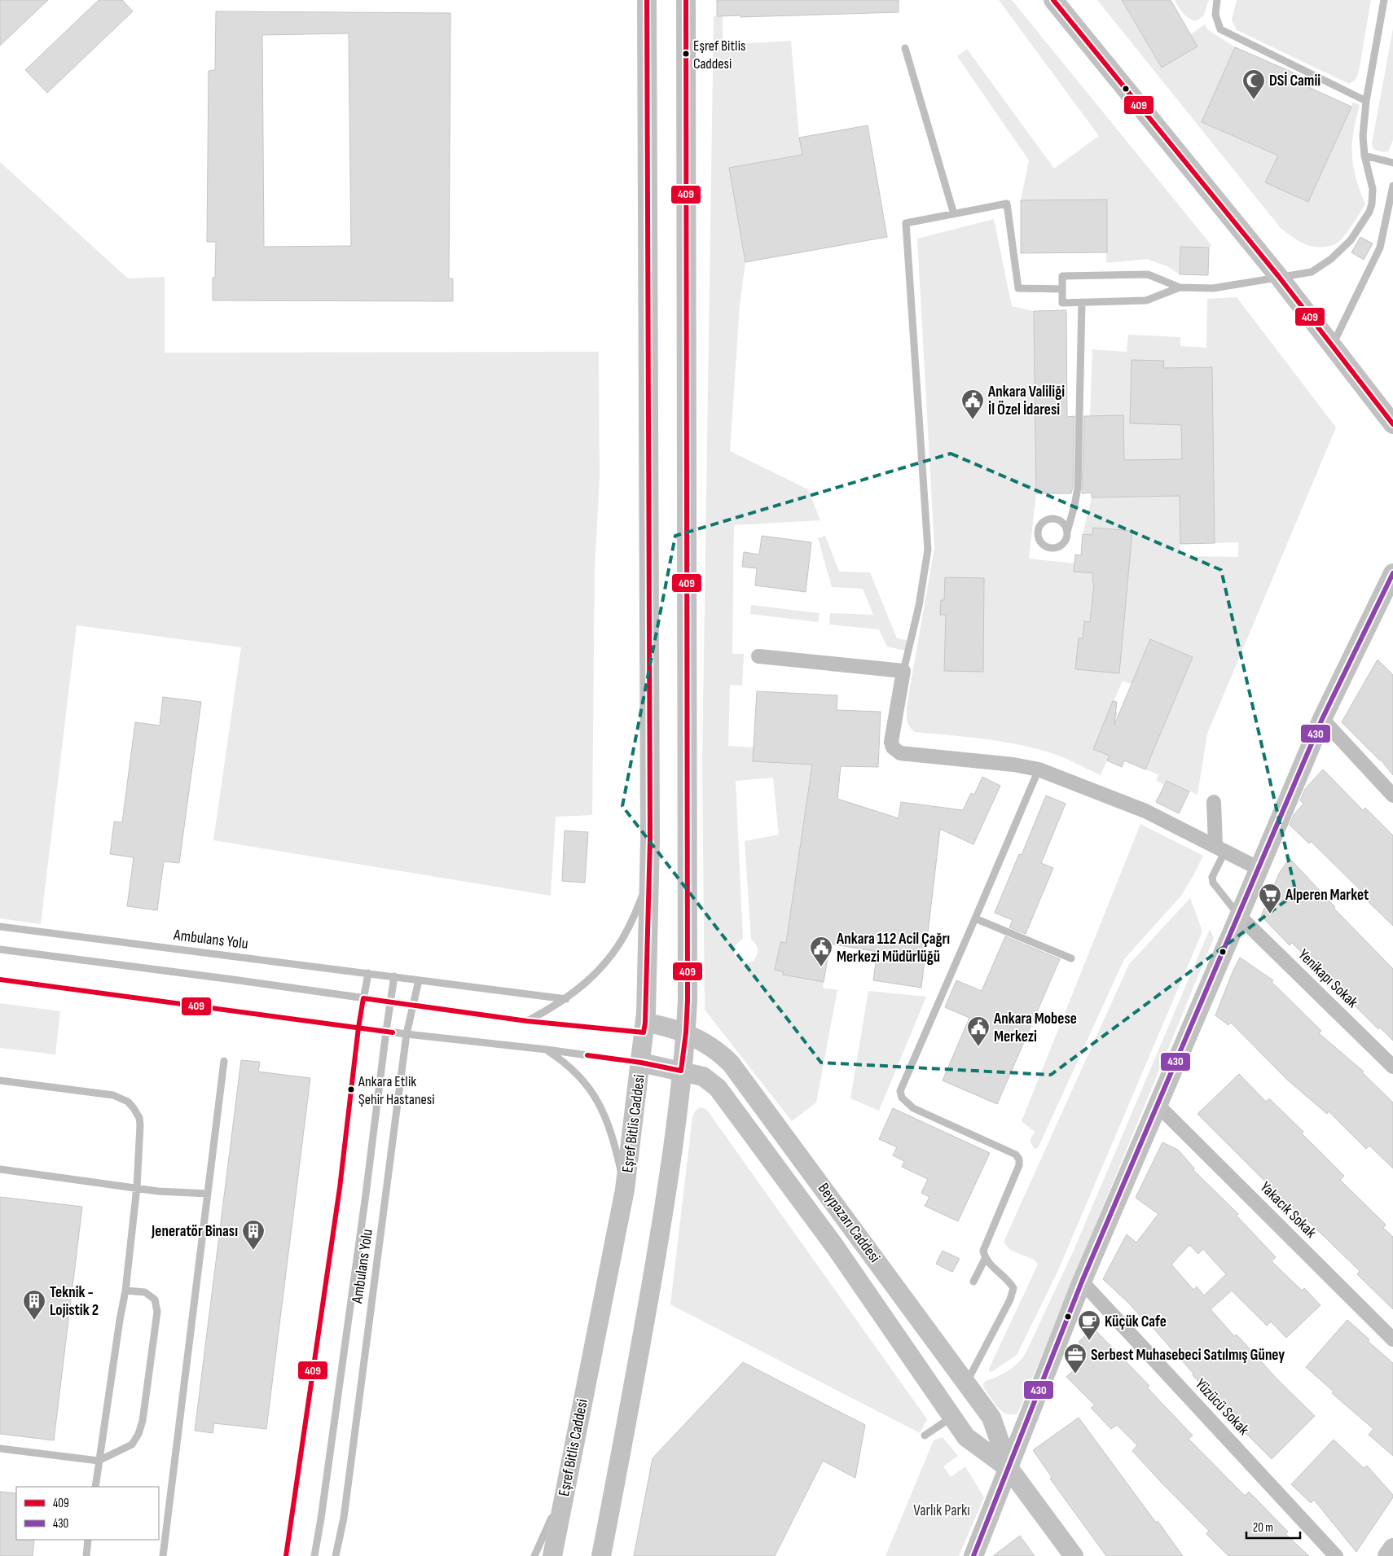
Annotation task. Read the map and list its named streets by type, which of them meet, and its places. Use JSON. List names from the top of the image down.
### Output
{
  "streets": {
    "main road": ["Eşref Bitlis Caddesi", "Beypazarı Caddesi"],
    "street": ["Yenikapı Sokak", "Yakacık Sokak", "Yüzücü Sokak"],
    "lane": ["Ambulans Yolu"]
  },
  "crossings": [
    ["Eşref Bitlis Caddesi", "Beypazarı Caddesi"]
  ],
  "parks": ["Varlık Parkı"],
  "places": {
    "other": ["Eşref Bitlis Caddesi", "Ankara Etlik Şehir Hastanesi"],
    "mosque": ["DSİ Camii"],
    "public building": ["Ankara Valiliği İl Özel İdaresi", "Ankara 112 Acil Çağrı Merkezi Müdürlüğü", "Ankara Mobese Merkezi"],
    "supermarket": ["Alperen Market"],
    "building": ["Jeneratör Binası", "Teknik - Lojistik 2"],
    "cafe": ["Küçük Cafe"],
    "office": ["Serbest Muhasebeci Satılmış Güney"]
  },
  "lines": ["transit line 409", "transit line 430"],
  "legend": ["409", "430"],
  "scale_bar": "20 m"
}
